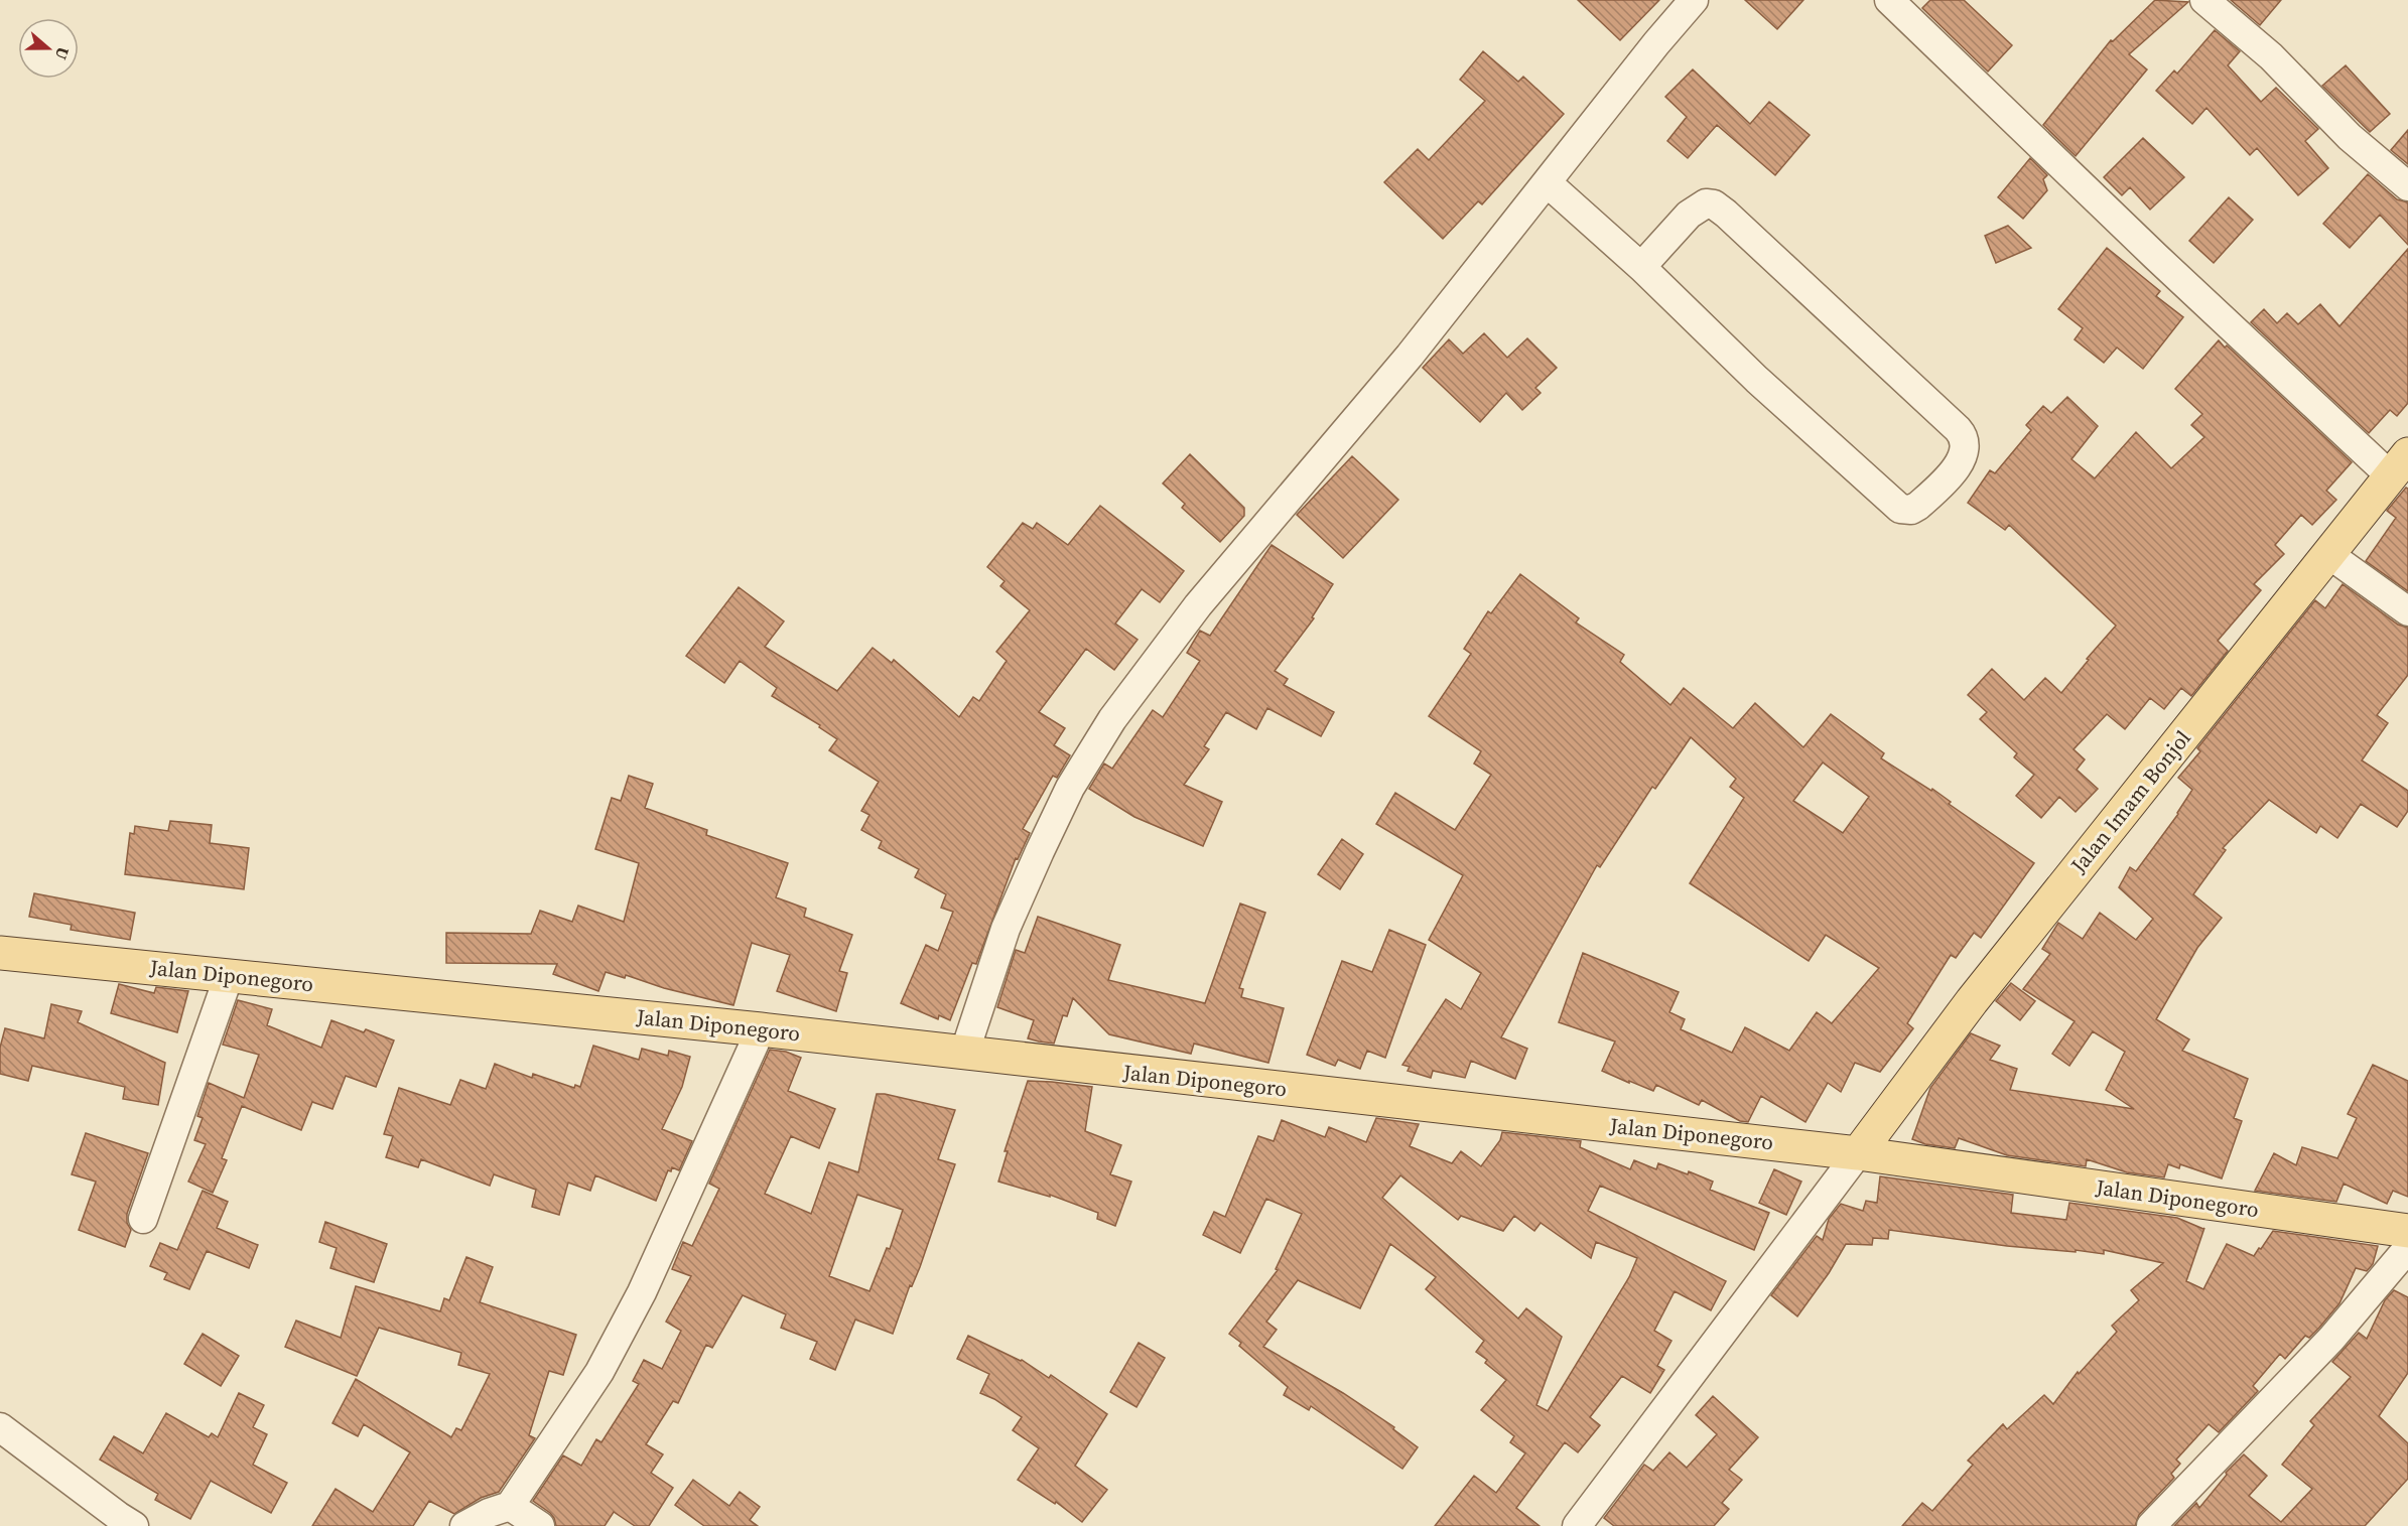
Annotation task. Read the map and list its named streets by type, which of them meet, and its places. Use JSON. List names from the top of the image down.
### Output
{
  "streets": {
    "main road": ["Jalan Imam Bonjol", "Jalan Diponegoro"]
  },
  "crossings": [
    ["Jalan Imam Bonjol", "Jalan Diponegoro"]
  ],
  "north": "right"
}
